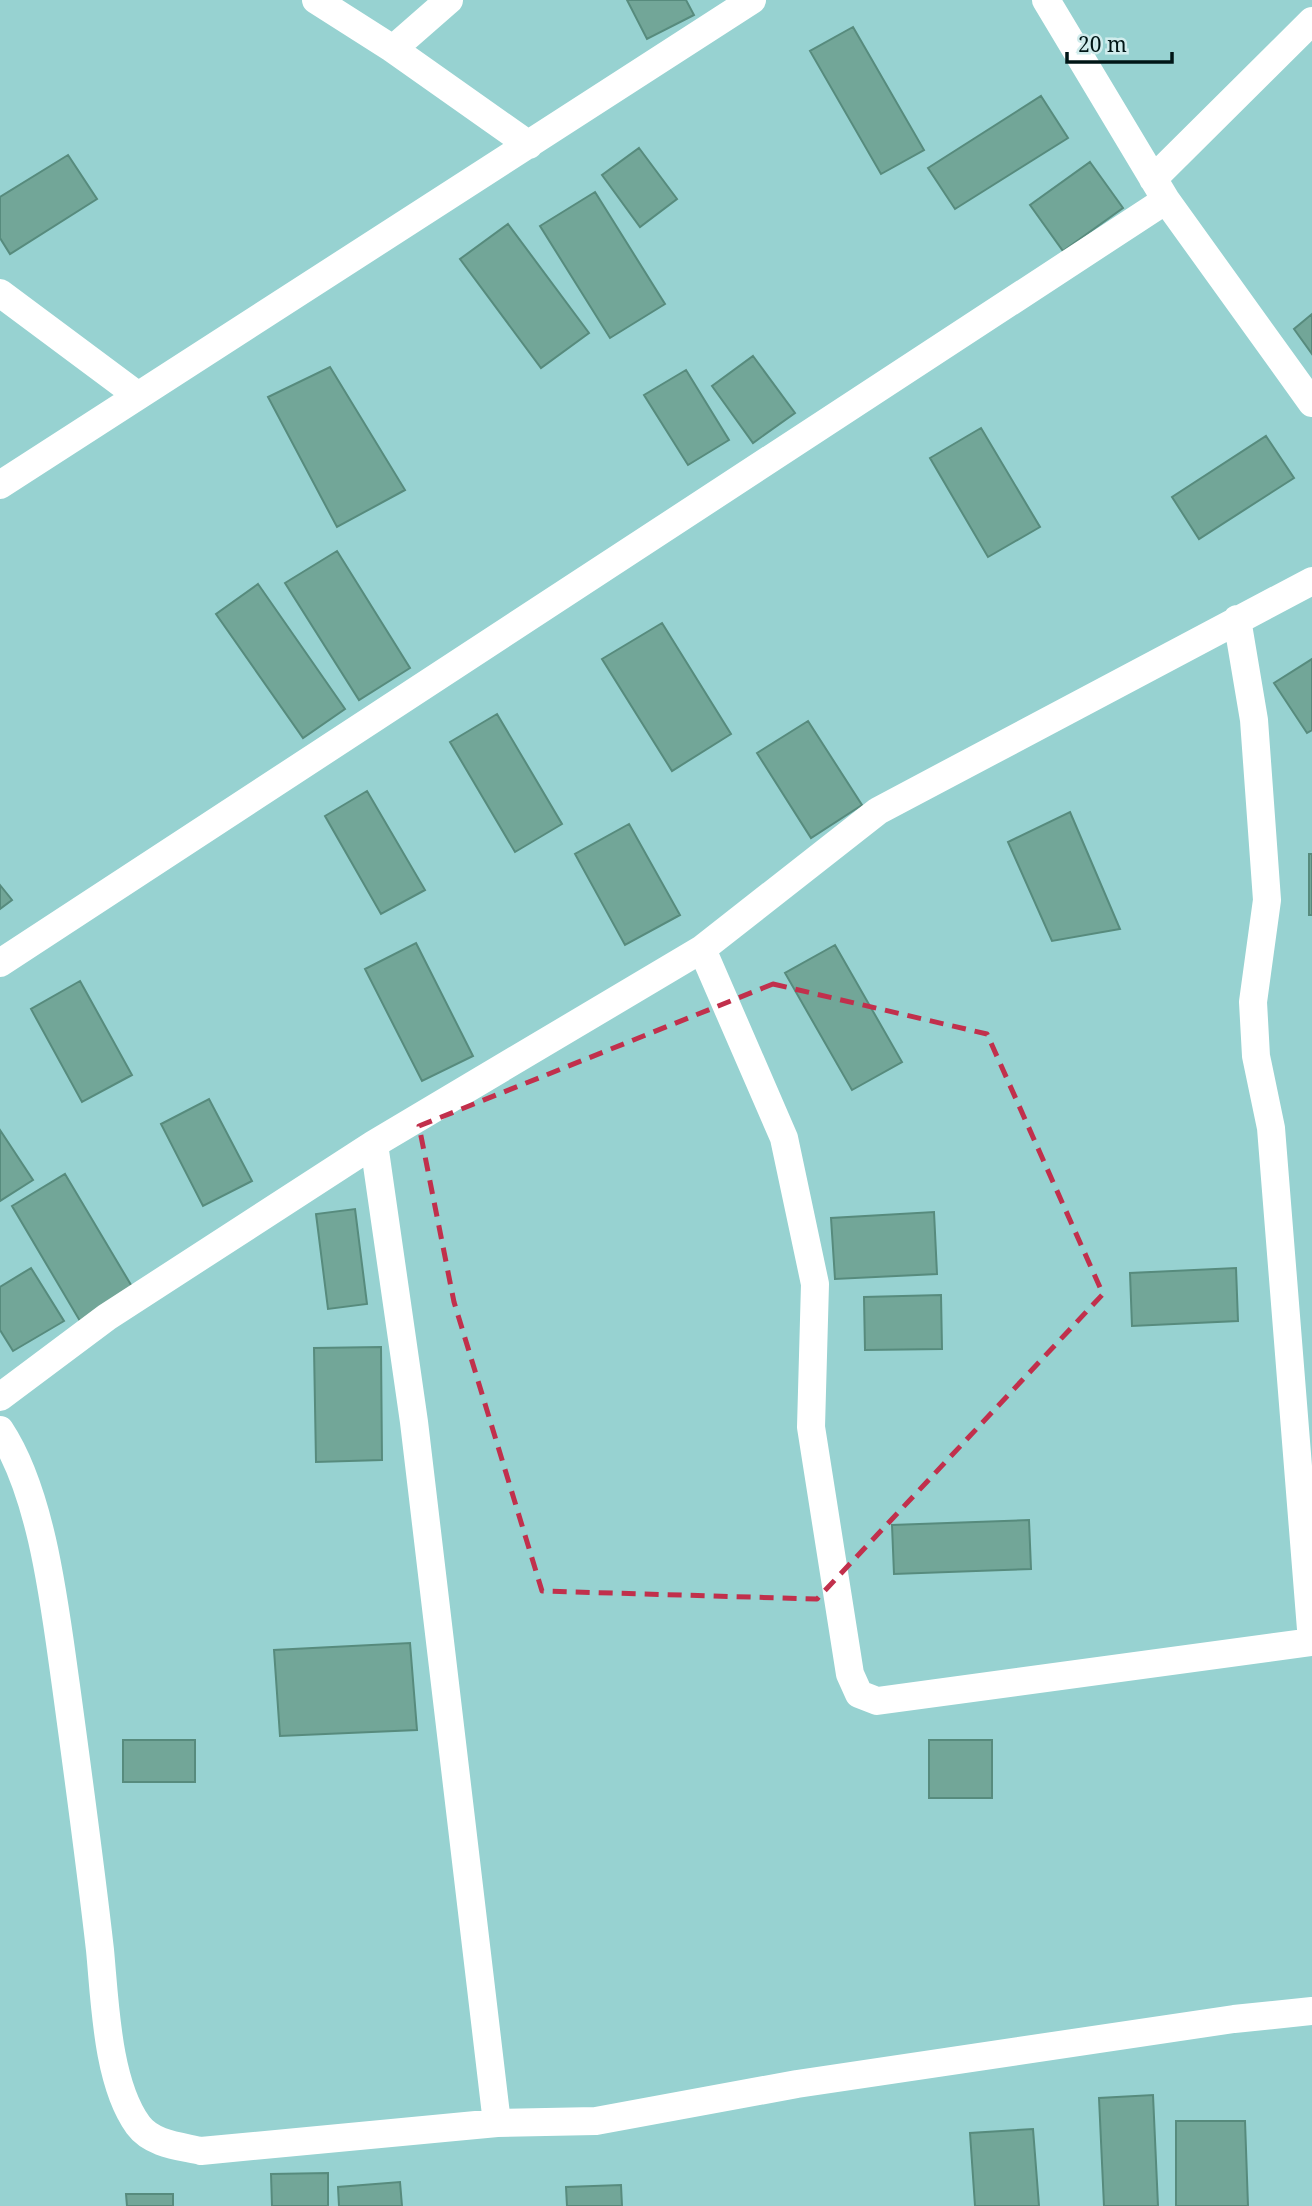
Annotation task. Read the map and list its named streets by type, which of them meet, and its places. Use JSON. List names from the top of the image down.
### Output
{
  "scale_bar": "20 m"
}
